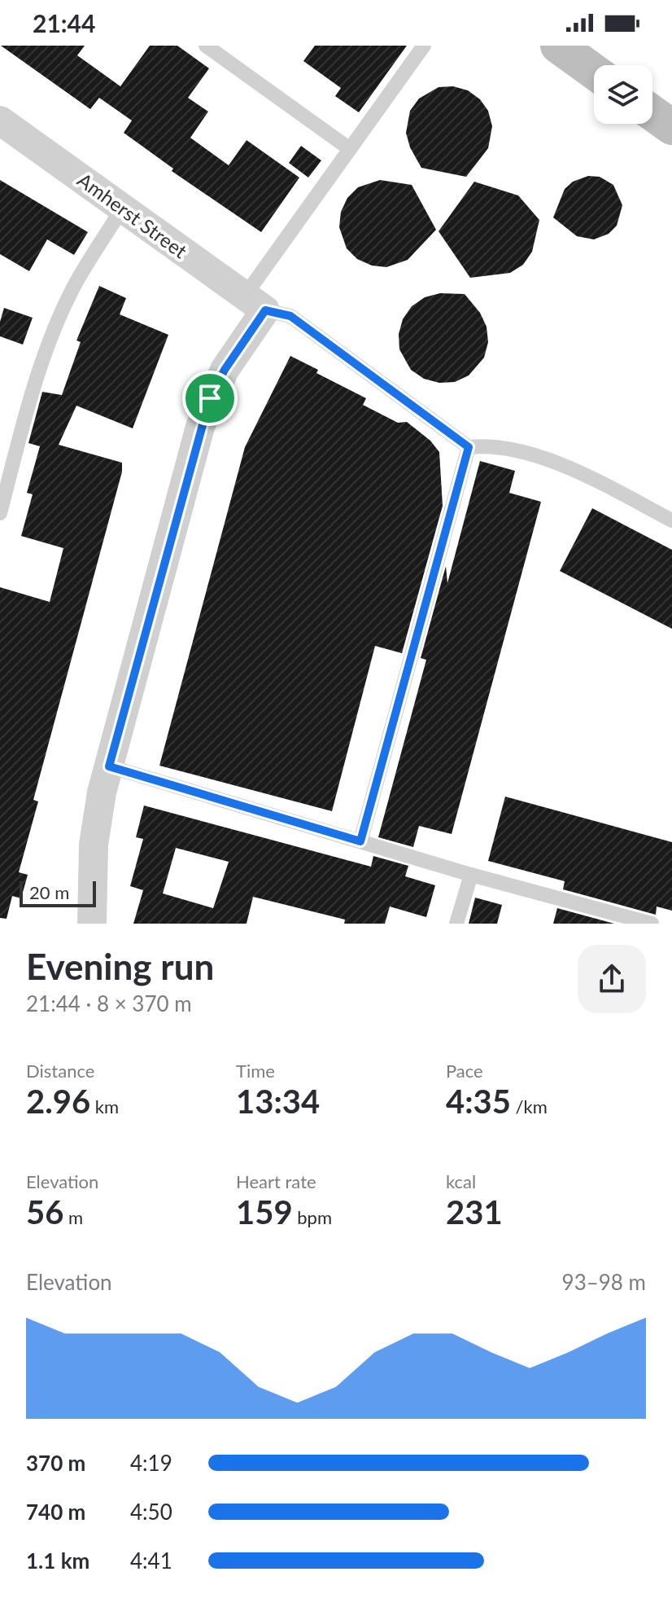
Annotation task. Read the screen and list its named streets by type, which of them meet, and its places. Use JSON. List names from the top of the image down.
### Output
{
  "streets": {
    "street": ["Amherst Street"]
  },
  "scale_bar": "20 m",
  "page": {
    "status": "21:44",
    "scale": "20 m",
    "heading": ["Evening run", "21:44 · 8 × 370 m"],
    "stats": [
      ["Distance", "2.96 km"],
      ["Time", "13:34"],
      ["Pace", "4:35 /km"],
      ["Elevation", "56 m"],
      ["Heart rate", "159 bpm"],
      ["kcal", "231"]
    ],
    "chart": ["Elevation", "93–98 m"],
    "list": [
      {
        "name": "370 m",
        "note": "4:19"
      },
      {
        "name": "740 m",
        "note": "4:50"
      },
      {
        "name": "1.1 km",
        "note": "4:41"
      }
    ]
  }
}
